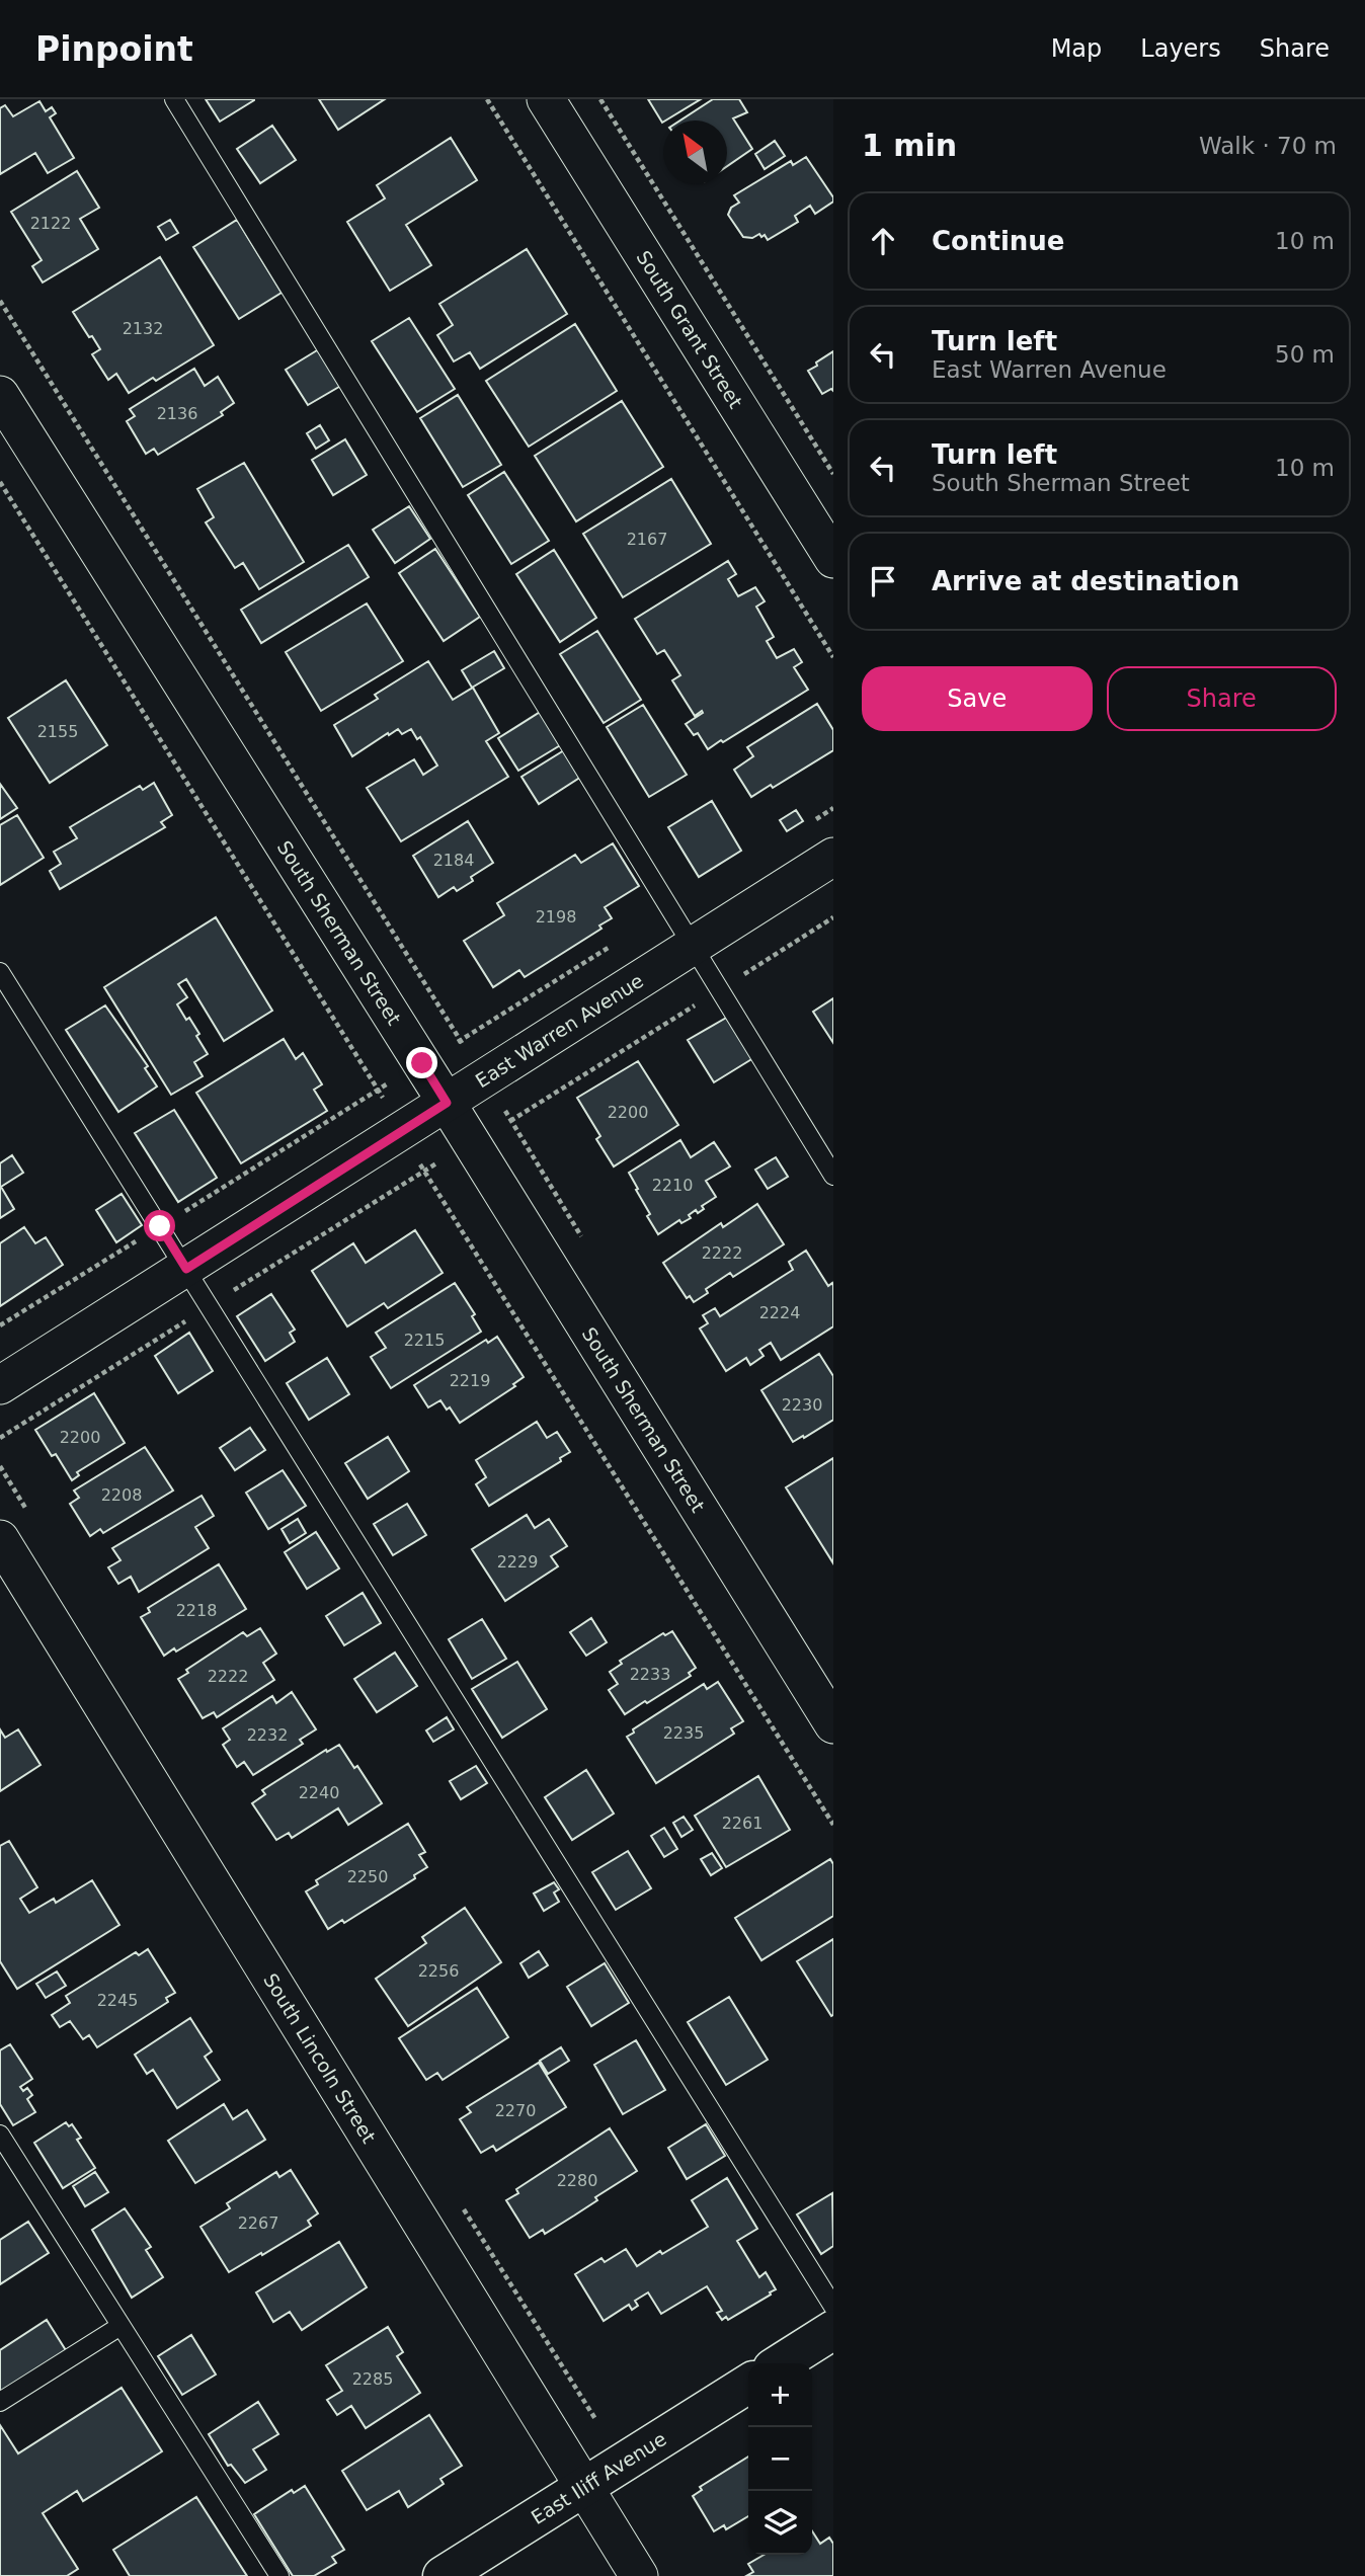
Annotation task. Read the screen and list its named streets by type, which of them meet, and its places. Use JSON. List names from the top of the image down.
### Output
{
  "streets": {
    "street": [
      "South Grant Street",
      "South Sherman Street",
      "East Warren Avenue",
      "South Lincoln Street",
      "East Iliff Avenue"
    ]
  },
  "crossings": [
    ["South Sherman Street", "East Warren Avenue"],
    ["South Lincoln Street", "East Iliff Avenue"]
  ],
  "house_numbers": [
    "2122",
    "2132",
    "2136",
    "2167",
    "2155",
    "2184",
    "2198",
    "2200",
    "2210",
    "2222",
    "2224",
    "2215",
    "2219",
    "2230",
    "2200",
    "2208",
    "2229",
    "2218",
    "2233",
    "2222",
    "2235",
    "2232",
    "2240",
    "2261",
    "2250",
    "2256",
    "2245",
    "2270",
    "2280",
    "2267",
    "2285"
  ],
  "north": "top left",
  "page": {
    "header": "Pinpoint",
    "nav": ["Map", "Layers", "Share"],
    "heading": ["1 min", "Walk · 70 m"],
    "list": [
      ["Continue", "10 m"],
      ["Turn left", "East Warren Avenue", "50 m"],
      ["Turn left", "South Sherman Street", "10 m"],
      "Arrive at destination"
    ],
    "buttons": ["Save", "Share"],
    "map_buttons": ["+", "−"]
  }
}
